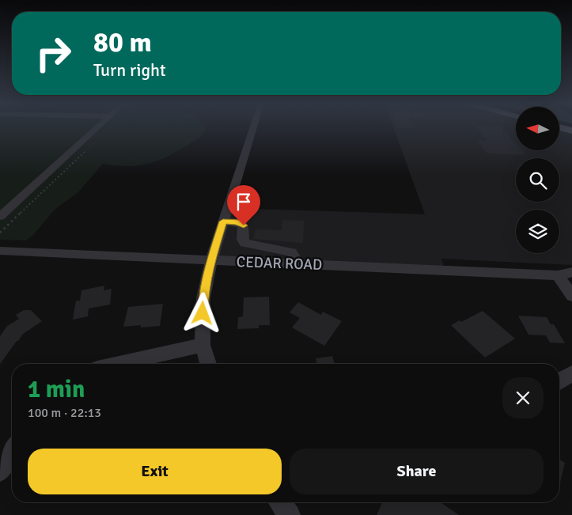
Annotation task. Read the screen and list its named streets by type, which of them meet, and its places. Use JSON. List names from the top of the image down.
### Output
{
  "streets": {
    "street": ["CEDAR ROAD"]
  },
  "north": "left",
  "page": {
    "turn": ["80 m", "Turn right"],
    "heading": ["1 min", "100 m · 22:13"],
    "buttons": ["Exit", "Share"]
  }
}
